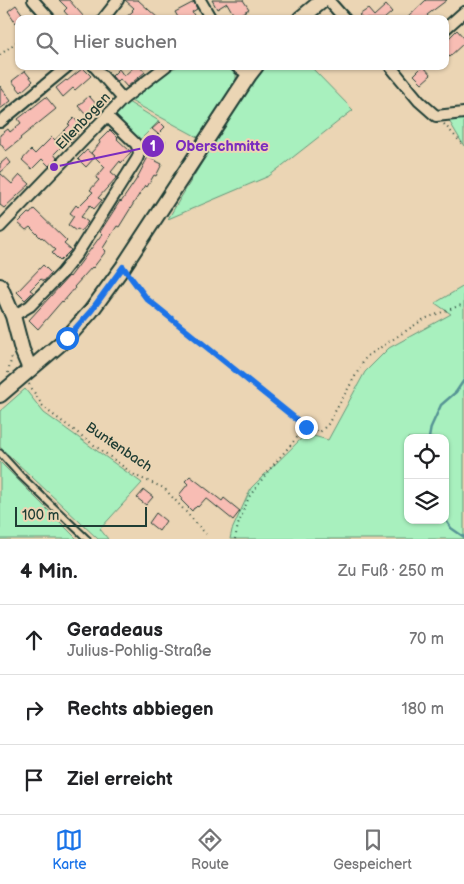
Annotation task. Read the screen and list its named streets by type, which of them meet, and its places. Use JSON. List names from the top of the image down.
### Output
{
  "streets": {
    "street": ["Ellenbogen"],
    "path": ["Buntenbach"]
  },
  "places": ["Oberschmitte"],
  "scale_bar": "100 m",
  "page": {
    "search": "Hier suchen",
    "scale": "100 m",
    "heading": ["4 Min.", "Zu Fuß · 250 m"],
    "list": [
      ["Geradeaus", "Julius-Pohlig-Straße", "70 m"],
      ["Rechts abbiegen", "180 m"],
      "Ziel erreicht"
    ],
    "nav": ["Karte", "Route", "Gespeichert"]
  }
}
